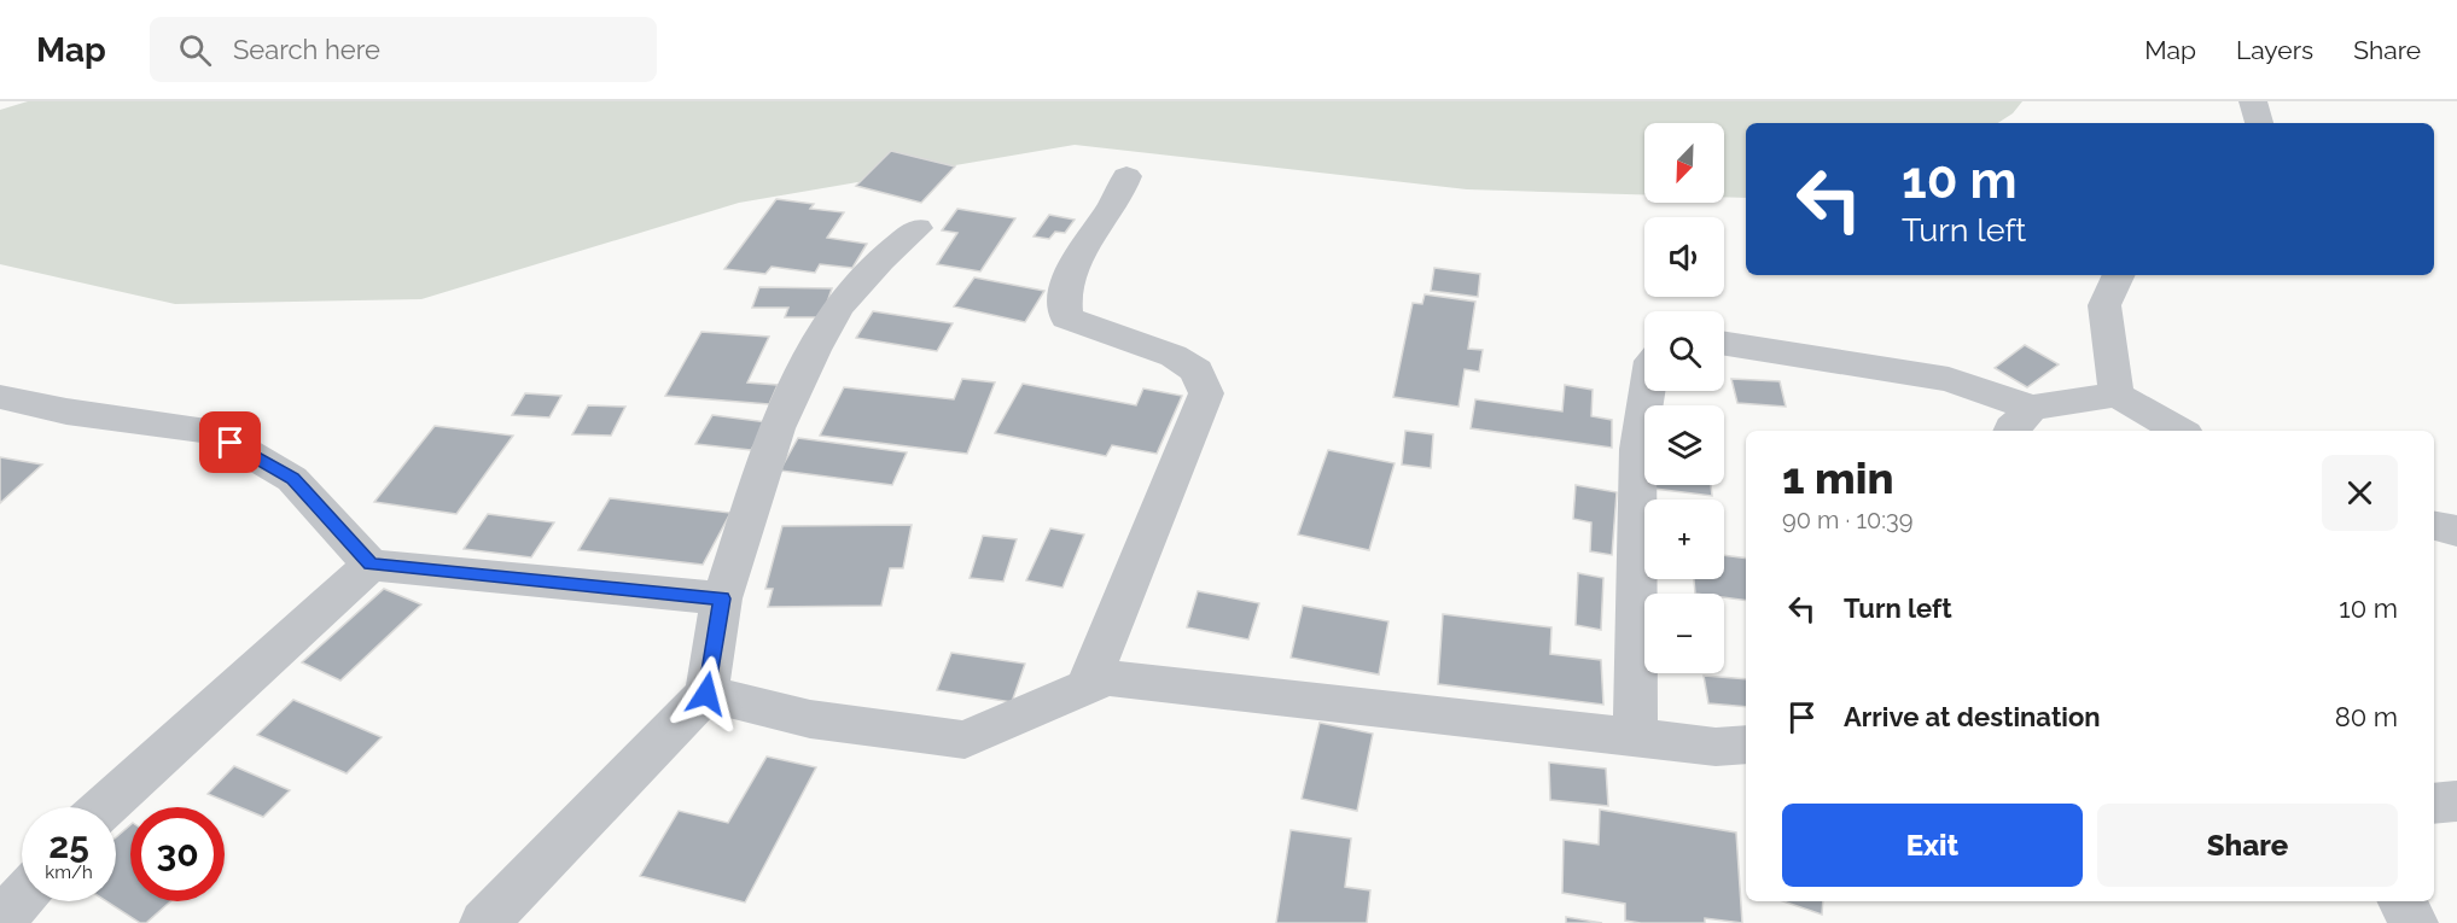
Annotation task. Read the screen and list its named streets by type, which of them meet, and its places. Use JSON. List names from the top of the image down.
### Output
{
  "north": "bottom left",
  "page": {
    "header": "Map",
    "search": "Search here",
    "nav": ["Map", "Layers", "Share"],
    "map_buttons": ["+", "−"],
    "turn": ["10 m", "Turn left"],
    "heading": ["1 min", "90 m · 10:39"],
    "list": [
      {
        "name": "Turn left",
        "value": "10 m"
      },
      {
        "name": "Arrive at destination",
        "value": "80 m"
      }
    ],
    "buttons": ["Exit", "Share"],
    "speed": "25 km/h",
    "limit": "30"
  }
}
